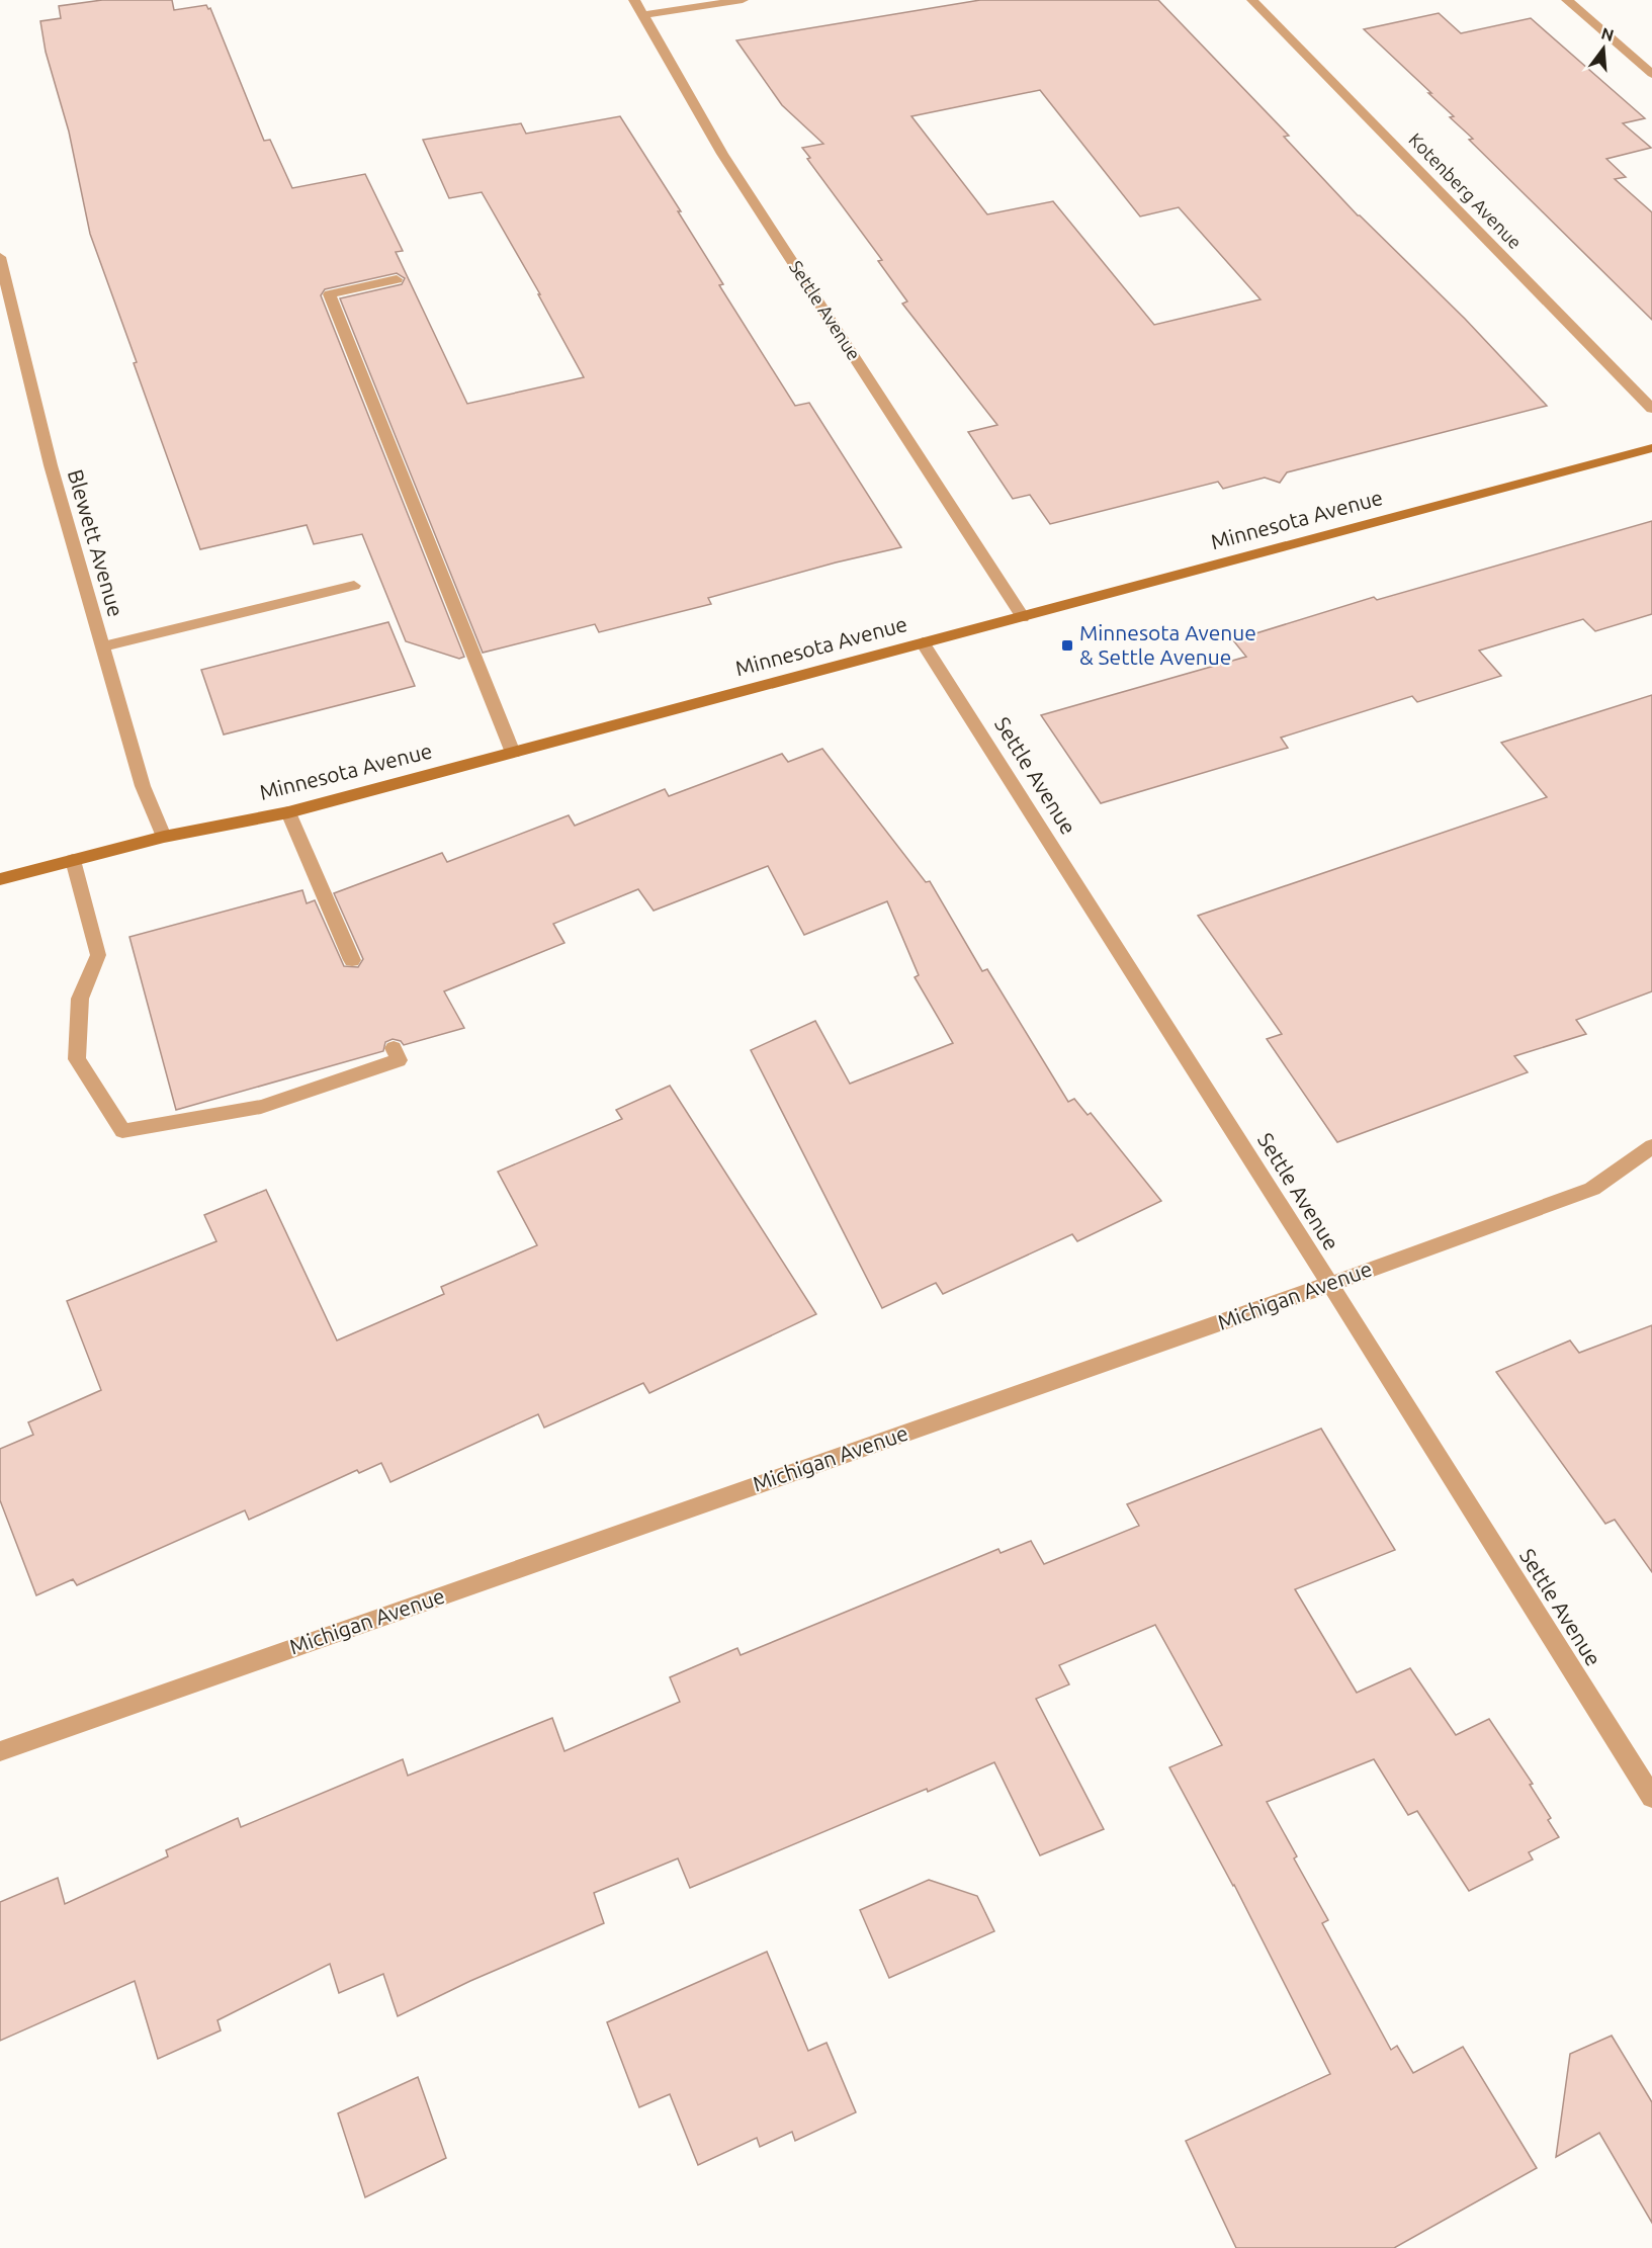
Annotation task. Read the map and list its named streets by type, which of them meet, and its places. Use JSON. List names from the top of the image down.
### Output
{
  "streets": {
    "main road": ["Minnesota Avenue"],
    "street": [
      "Kotenberg Avenue",
      "Settle Avenue",
      "Blewett Avenue",
      "Michigan Avenue"
    ]
  },
  "crossings": [
    ["Settle Avenue", "Minnesota Avenue"],
    ["Settle Avenue", "Michigan Avenue"],
    ["Minnesota Avenue", "Blewett Avenue"]
  ],
  "places": {
    "transit": ["Minnesota Avenue & Settle Avenue"]
  },
  "north": "top"
}
